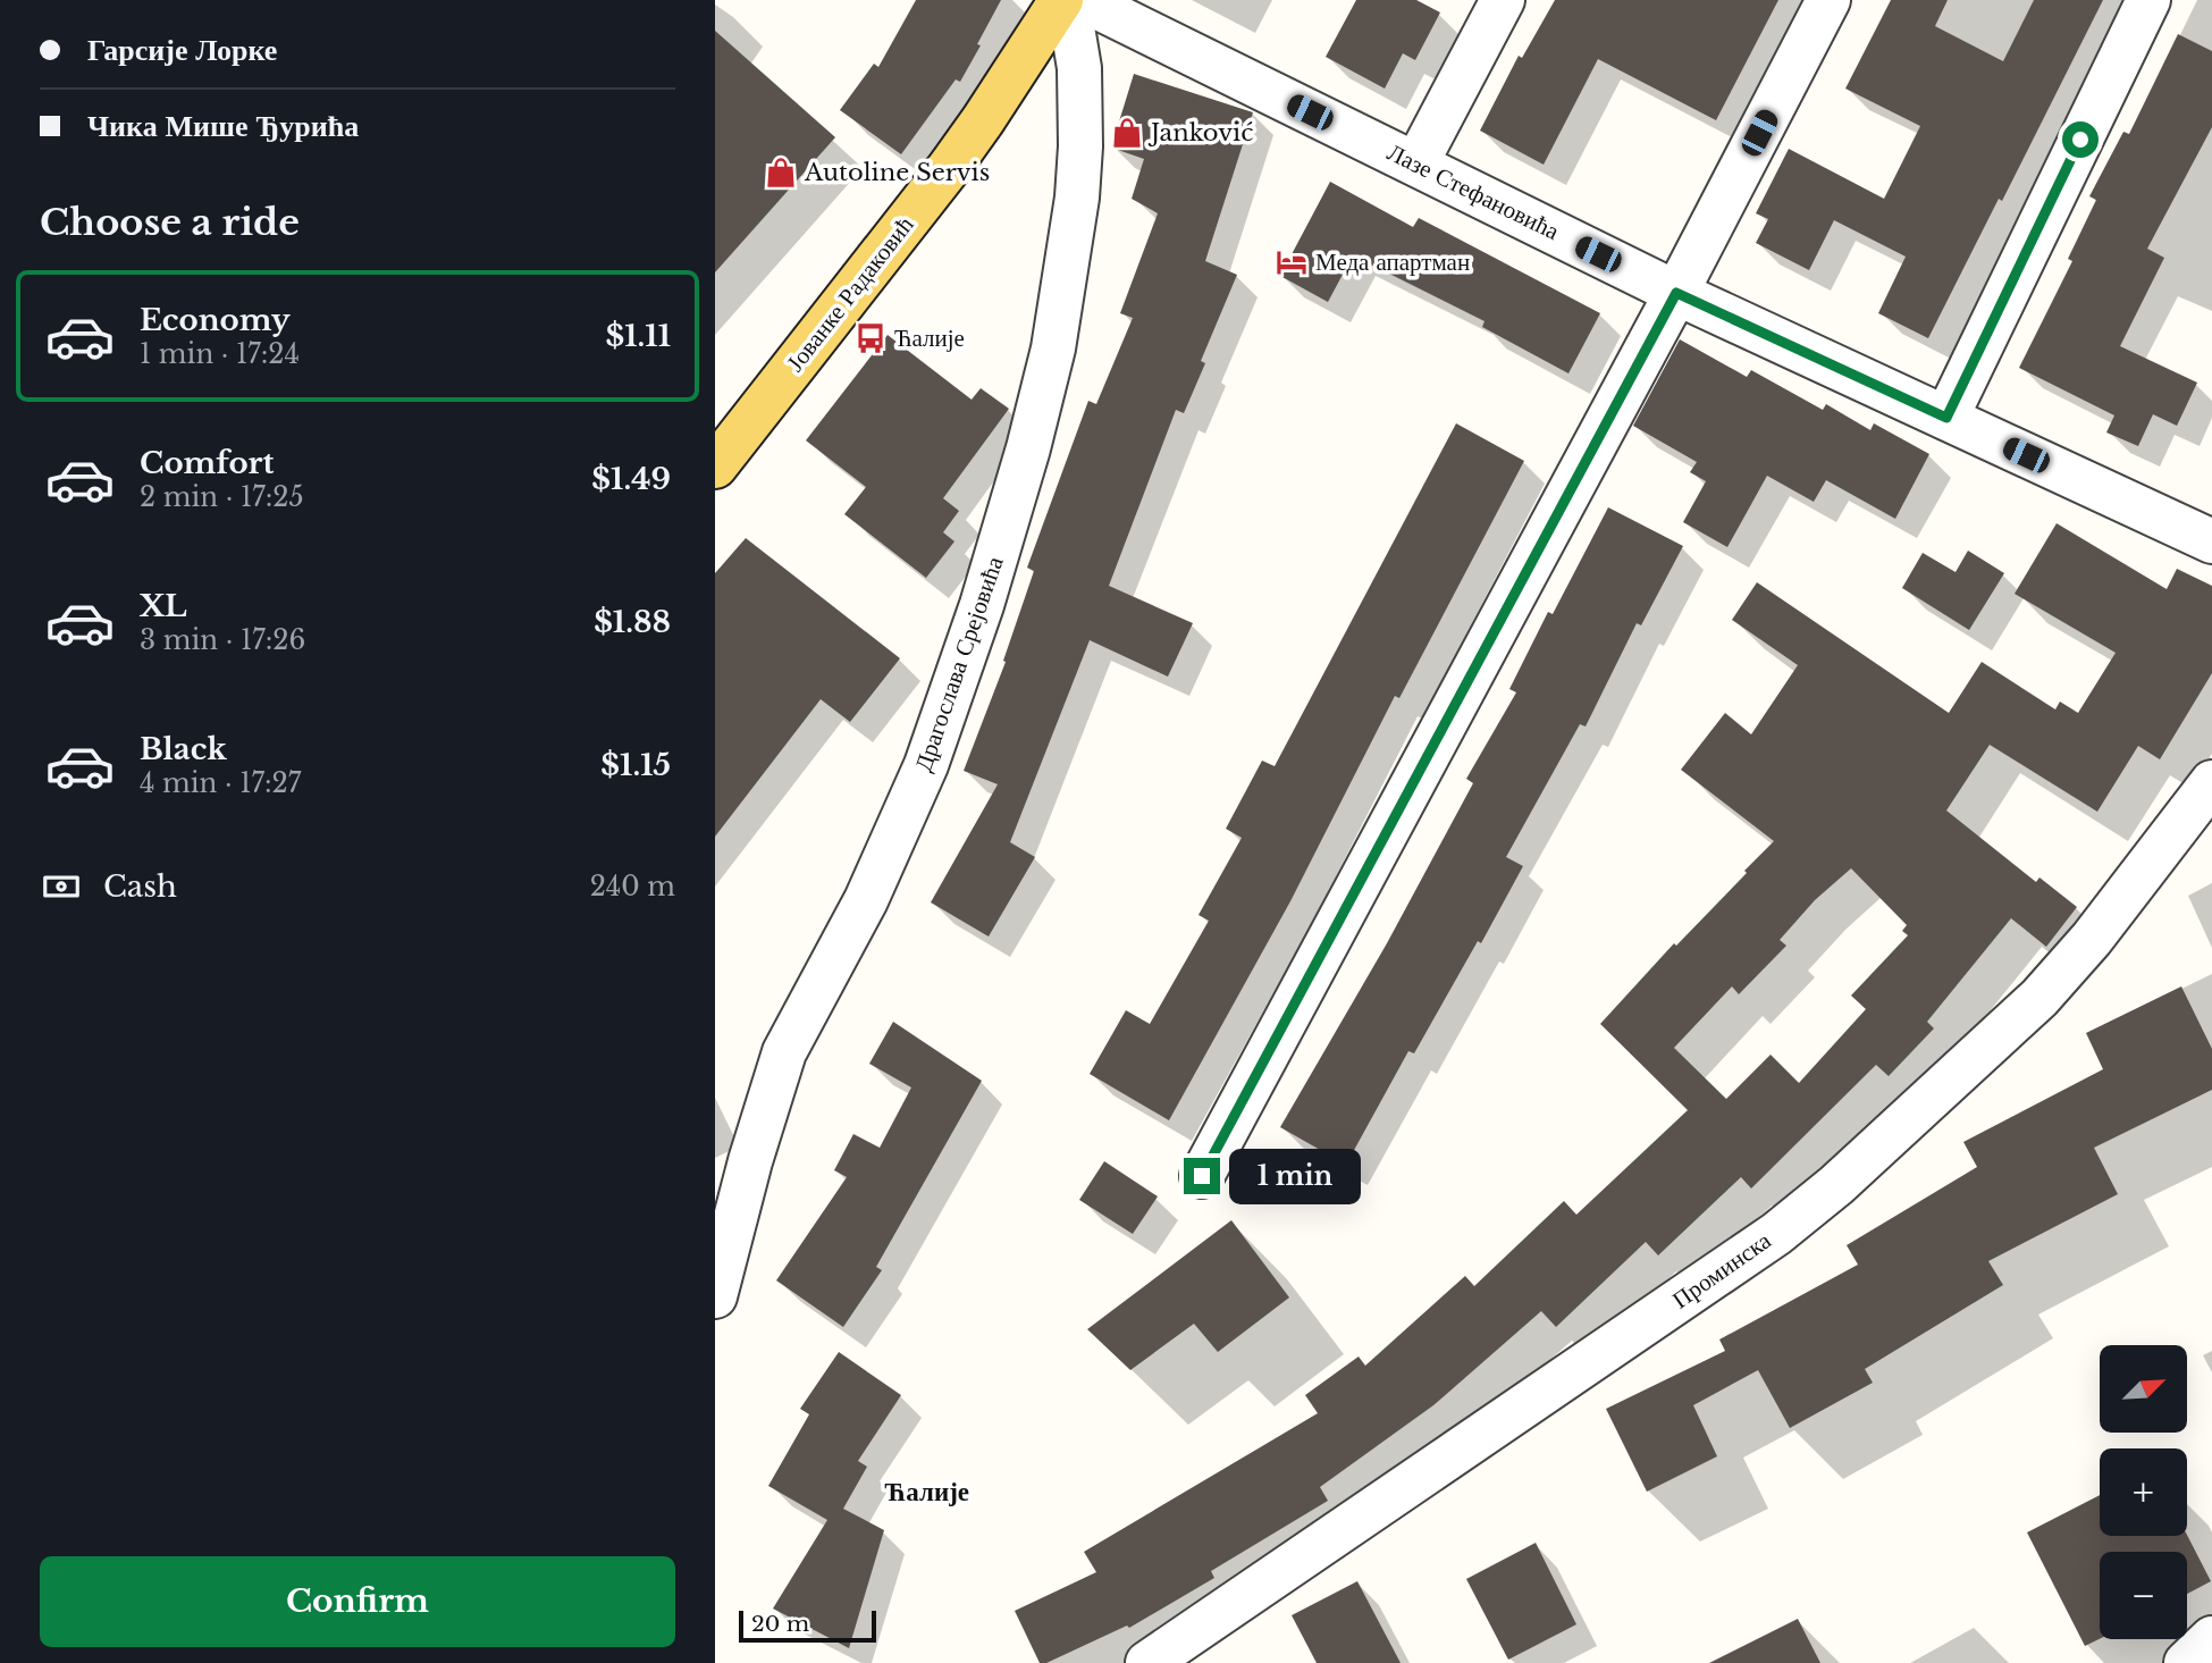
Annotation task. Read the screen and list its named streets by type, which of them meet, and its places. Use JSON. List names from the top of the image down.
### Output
{
  "streets": {
    "main road": ["Јованке Радаковић"],
    "street": ["Лазе Стефановића", "Драгослава Срејовића", "Проминска"]
  },
  "districts": ["Ћалије"],
  "places": {
    "shop": ["Janković", "Autoline Servis"],
    "hotel": ["Меда апартман"],
    "bus stop": ["Ћалије"]
  },
  "scale_bar": "20 m",
  "north": "top right",
  "page": {
    "banner": ["Гарсије Лорке", "Чика Мише Ђурића"],
    "heading": "Choose a ride",
    "list": [
      {
        "name": "Economy",
        "note": "1 min · 17:24",
        "value": "$1.11"
      },
      {
        "name": "Comfort",
        "note": "2 min · 17:25",
        "value": "$1.49"
      },
      {
        "name": "XL",
        "note": "3 min · 17:26",
        "value": "$1.88"
      },
      {
        "name": "Black",
        "note": "4 min · 17:27",
        "value": "$1.15"
      }
    ],
    "pay": ["Cash", "240 m"],
    "bubble": "1 min",
    "map_buttons": ["+", "−"],
    "buttons": "Confirm",
    "scale": "20 m"
  }
}
